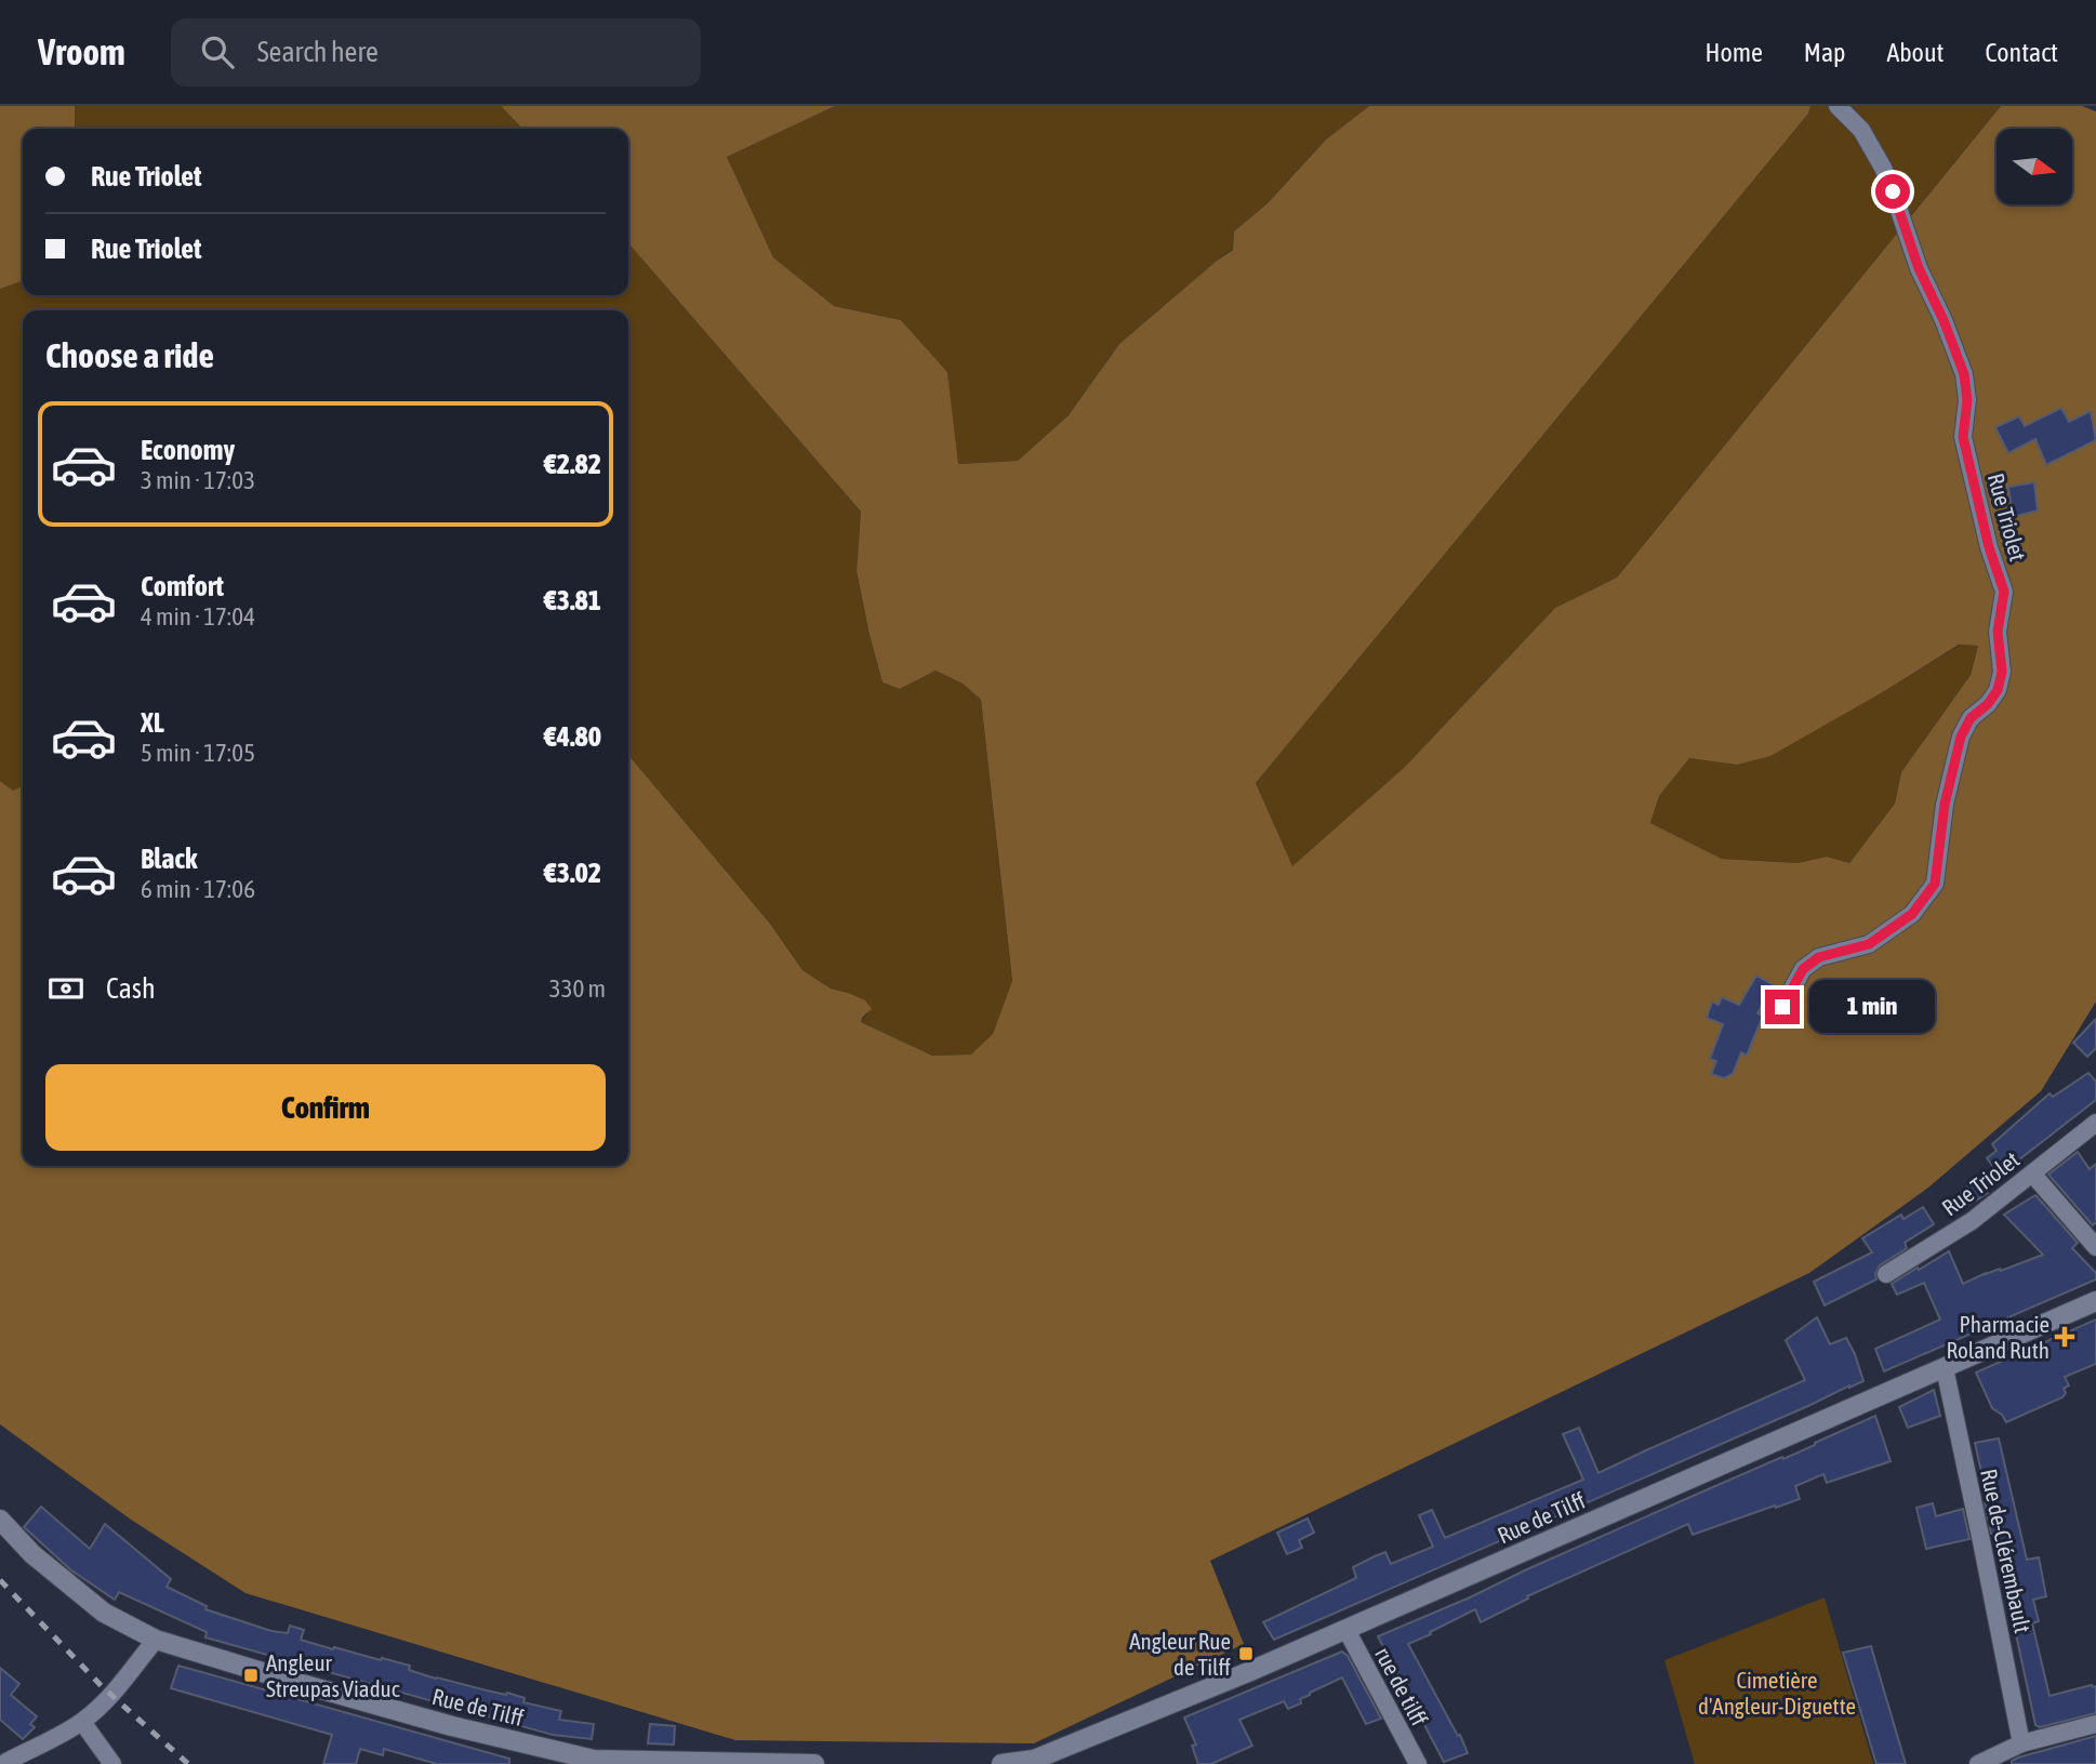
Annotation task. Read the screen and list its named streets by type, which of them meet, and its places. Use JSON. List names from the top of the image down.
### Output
{
  "streets": {
    "main road": ["Rue de Tilff"],
    "street": ["Rue Triolet", "Rue de-Clérembault", "rue de tilff"]
  },
  "crossings": [
    ["Rue de Tilff", "Rue de-Clérembault"],
    ["Rue de Tilff", "rue de tilff"]
  ],
  "parks": ["Cimetière d'Angleur-Diguette"],
  "places": {
    "health": ["Pharmacie Roland Ruth"],
    "transit": ["Angleur Rue de Tilff", "Angleur Streupas Viaduc"]
  },
  "north": "right",
  "page": {
    "header": "Vroom",
    "search": "Search here",
    "nav": [
      "Home",
      "Map",
      "About",
      "Contact"
    ],
    "banner": ["Rue Triolet", "Rue Triolet"],
    "heading": "Choose a ride",
    "list": [
      {
        "name": "Economy",
        "note": "3 min · 17:03",
        "value": "€2.82"
      },
      {
        "name": "Comfort",
        "note": "4 min · 17:04",
        "value": "€3.81"
      },
      {
        "name": "XL",
        "note": "5 min · 17:05",
        "value": "€4.80"
      },
      {
        "name": "Black",
        "note": "6 min · 17:06",
        "value": "€3.02"
      }
    ],
    "pay": ["Cash", "330 m"],
    "bubble": "1 min",
    "buttons": "Confirm"
  }
}
